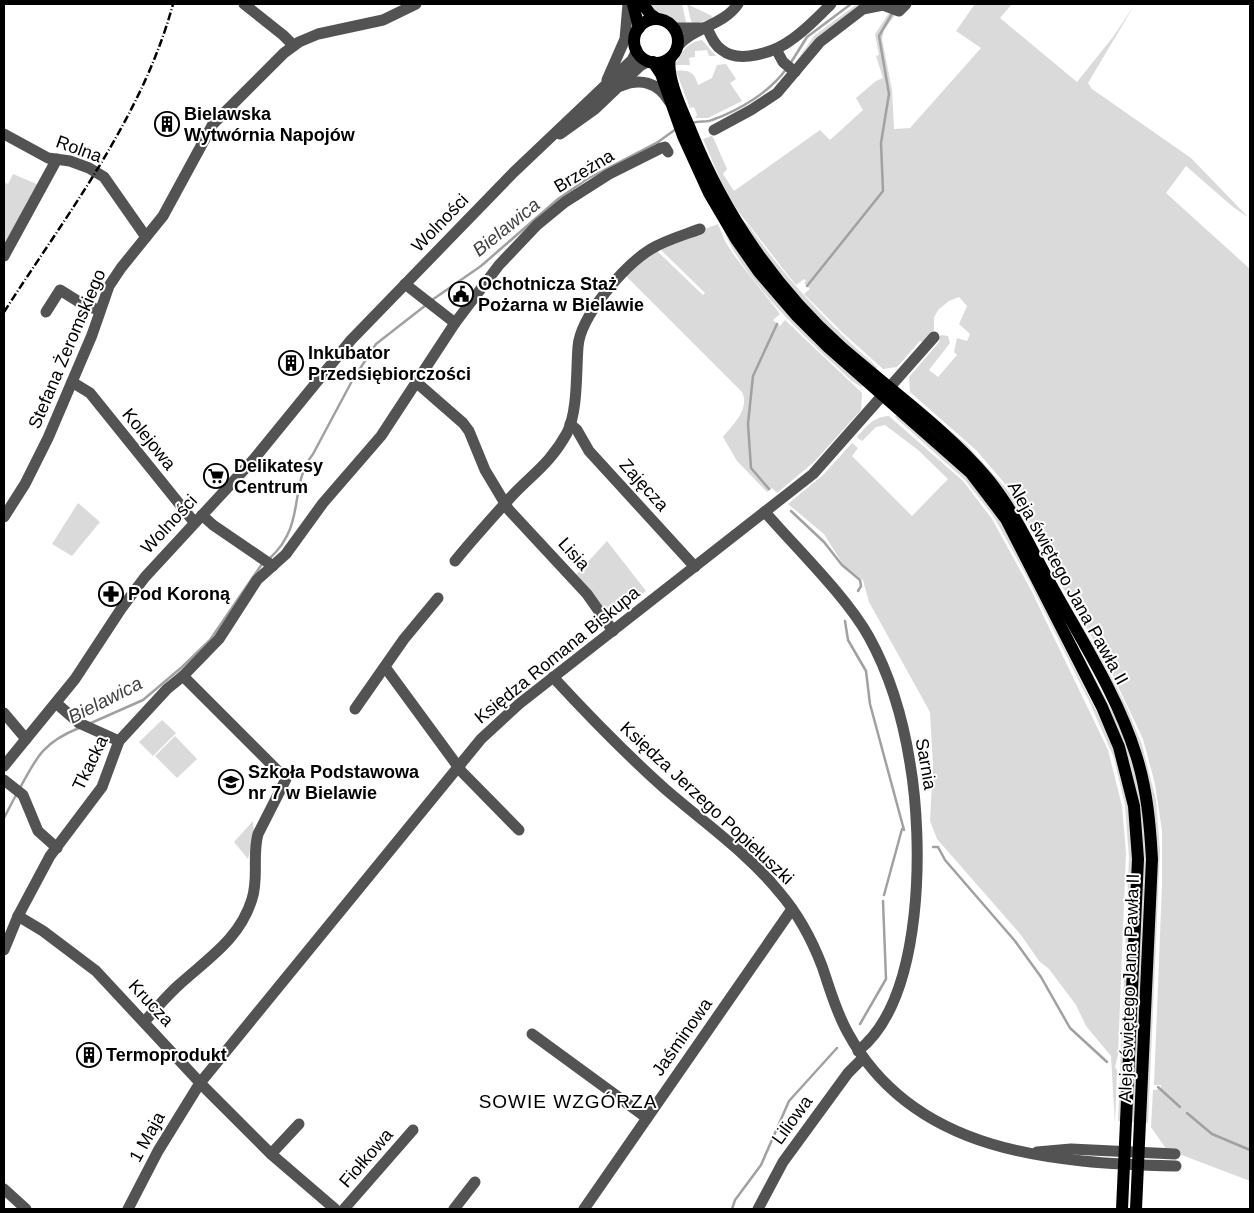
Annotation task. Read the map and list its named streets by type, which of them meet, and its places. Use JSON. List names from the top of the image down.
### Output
{
  "streets": {
    "main road": ["Aleja świętego Jana Pawła II"],
    "street": [
      "Rolna",
      "Brzeżna",
      "Wolności",
      "Stefana Żeromskiego",
      "Kolejowa",
      "Zajęcza",
      "Lisia",
      "Księdza Romana Biskupa",
      "Tkacka",
      "Sarnia",
      "Księdza Jerzego Popiełuszki",
      "Krucza",
      "Jaśminowa",
      "Liliowa",
      "1 Maja",
      "Fiołkowa"
    ]
  },
  "crossings": [
    ["Rolna", "Stefana Żeromskiego"],
    ["Brzeżna", "Kolejowa"],
    ["Brzeżna", "Tkacka"],
    ["Wolności", "Kolejowa"],
    ["Wolności", "Aleja świętego Jana Pawła II"],
    ["Stefana Żeromskiego", "Kolejowa"],
    ["Kolejowa", "Tkacka"],
    ["Zajęcza", "Księdza Romana Biskupa"],
    ["Lisia", "Księdza Romana Biskupa"],
    ["Aleja świętego Jana Pawła II", "Księdza Romana Biskupa"],
    ["Aleja świętego Jana Pawła II", "Księdza Jerzego Popiełuszki"],
    ["Księdza Romana Biskupa", "Sarnia"],
    ["Księdza Romana Biskupa", "Księdza Jerzego Popiełuszki"],
    ["Księdza Romana Biskupa", "Krucza"],
    ["Księdza Romana Biskupa", "1 Maja"],
    ["Tkacka", "Krucza"],
    ["Sarnia", "Księdza Jerzego Popiełuszki"],
    ["Sarnia", "Liliowa"],
    ["Księdza Jerzego Popiełuszki", "Jaśminowa"],
    ["Księdza Jerzego Popiełuszki", "Liliowa"],
    ["Krucza", "1 Maja"]
  ],
  "districts": ["SOWIE WZGÓRZA"],
  "water": ["Bielawica"],
  "places": {
    "building": ["Bielawska Wytwórnia Napojów", "Inkubator Przedsiębiorczości", "Termoprodukt"],
    "public building": ["Ochotnicza Staż Pożarna w Bielawie"],
    "supermarket": ["Delikatesy Centrum"],
    "pharmacy": ["Pod Koroną"],
    "school or university": ["Szkoła Podstawowa nr 7 w Bielawie"]
  }
}
